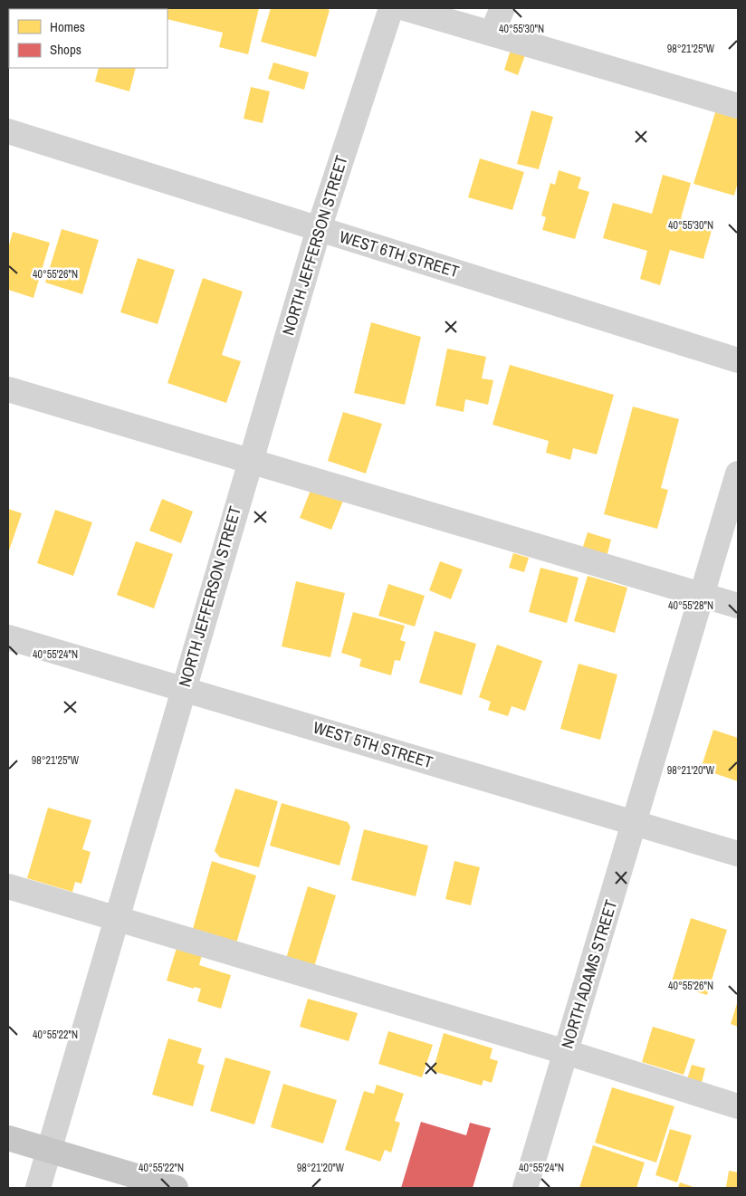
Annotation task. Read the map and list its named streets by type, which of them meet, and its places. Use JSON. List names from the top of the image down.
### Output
{
  "streets": {
    "street": [
      "NORTH JEFFERSON STREET",
      "WEST 6TH STREET",
      "WEST 5TH STREET",
      "NORTH ADAMS STREET"
    ]
  },
  "crossings": [
    ["NORTH JEFFERSON STREET", "WEST 6TH STREET"],
    ["NORTH JEFFERSON STREET", "WEST 5TH STREET"],
    ["WEST 5TH STREET", "NORTH ADAMS STREET"]
  ],
  "legend": ["Homes", "Shops"],
  "coordinates": [
    "40°55'30\"N",
    "98°21'25\"W",
    "40°55'26\"N",
    "40°55'28\"N",
    "40°55'24\"N",
    "98°21'20\"W",
    "40°55'22\"N"
  ]
}
